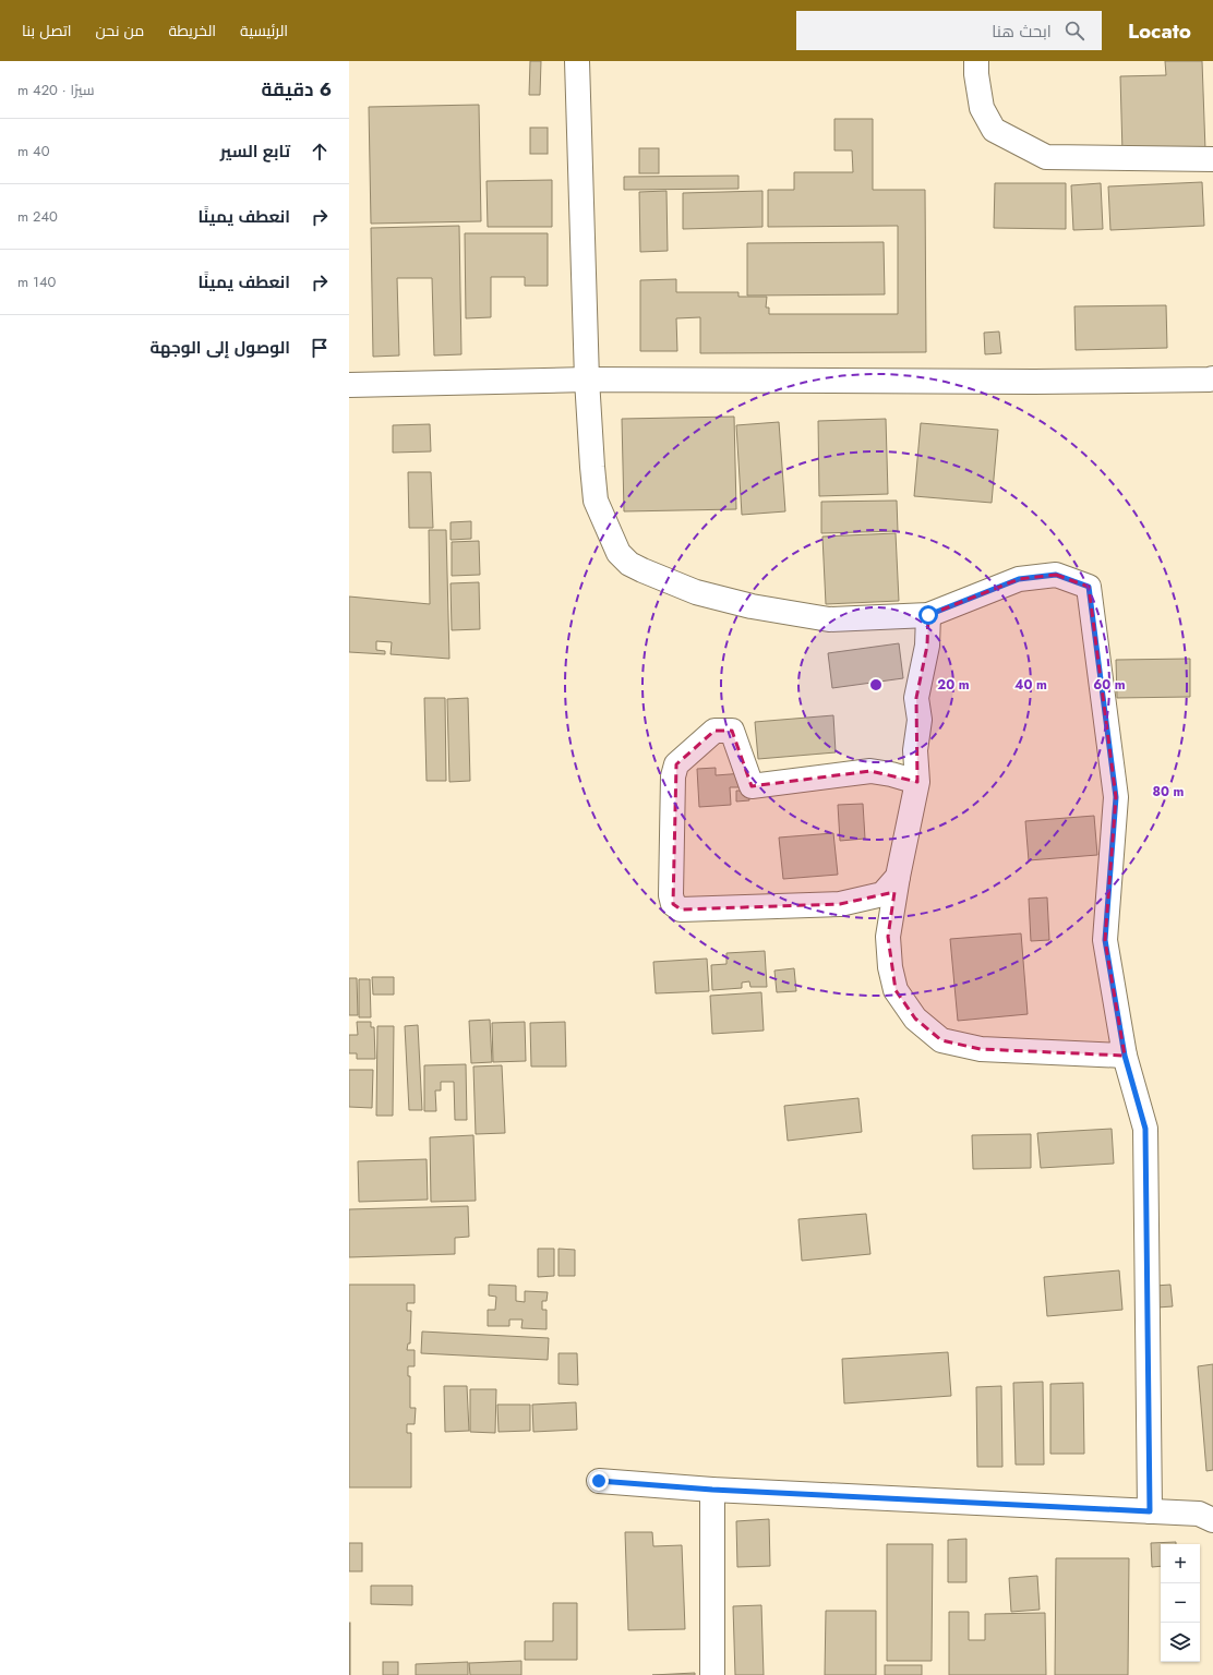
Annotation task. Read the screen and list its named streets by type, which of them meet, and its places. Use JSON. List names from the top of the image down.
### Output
{
  "page": {
    "header": "Locato",
    "search": "ابحث هنا",
    "nav": [
      "الرئيسية",
      "الخريطة",
      "من نحن",
      "اتصل بنا"
    ],
    "heading": ["6 دقيقة", "سيرًا · 420 m"],
    "list": [
      ["تابع السير", "40 m"],
      ["انعطف يمينًا", "240 m"],
      ["انعطف يمينًا", "140 m"],
      "الوصول إلى الوجهة"
    ],
    "map_buttons": ["+", "−"]
  },
  "rings": [
    "20 m",
    "40 m",
    "60 m",
    "80 m"
  ]
}
